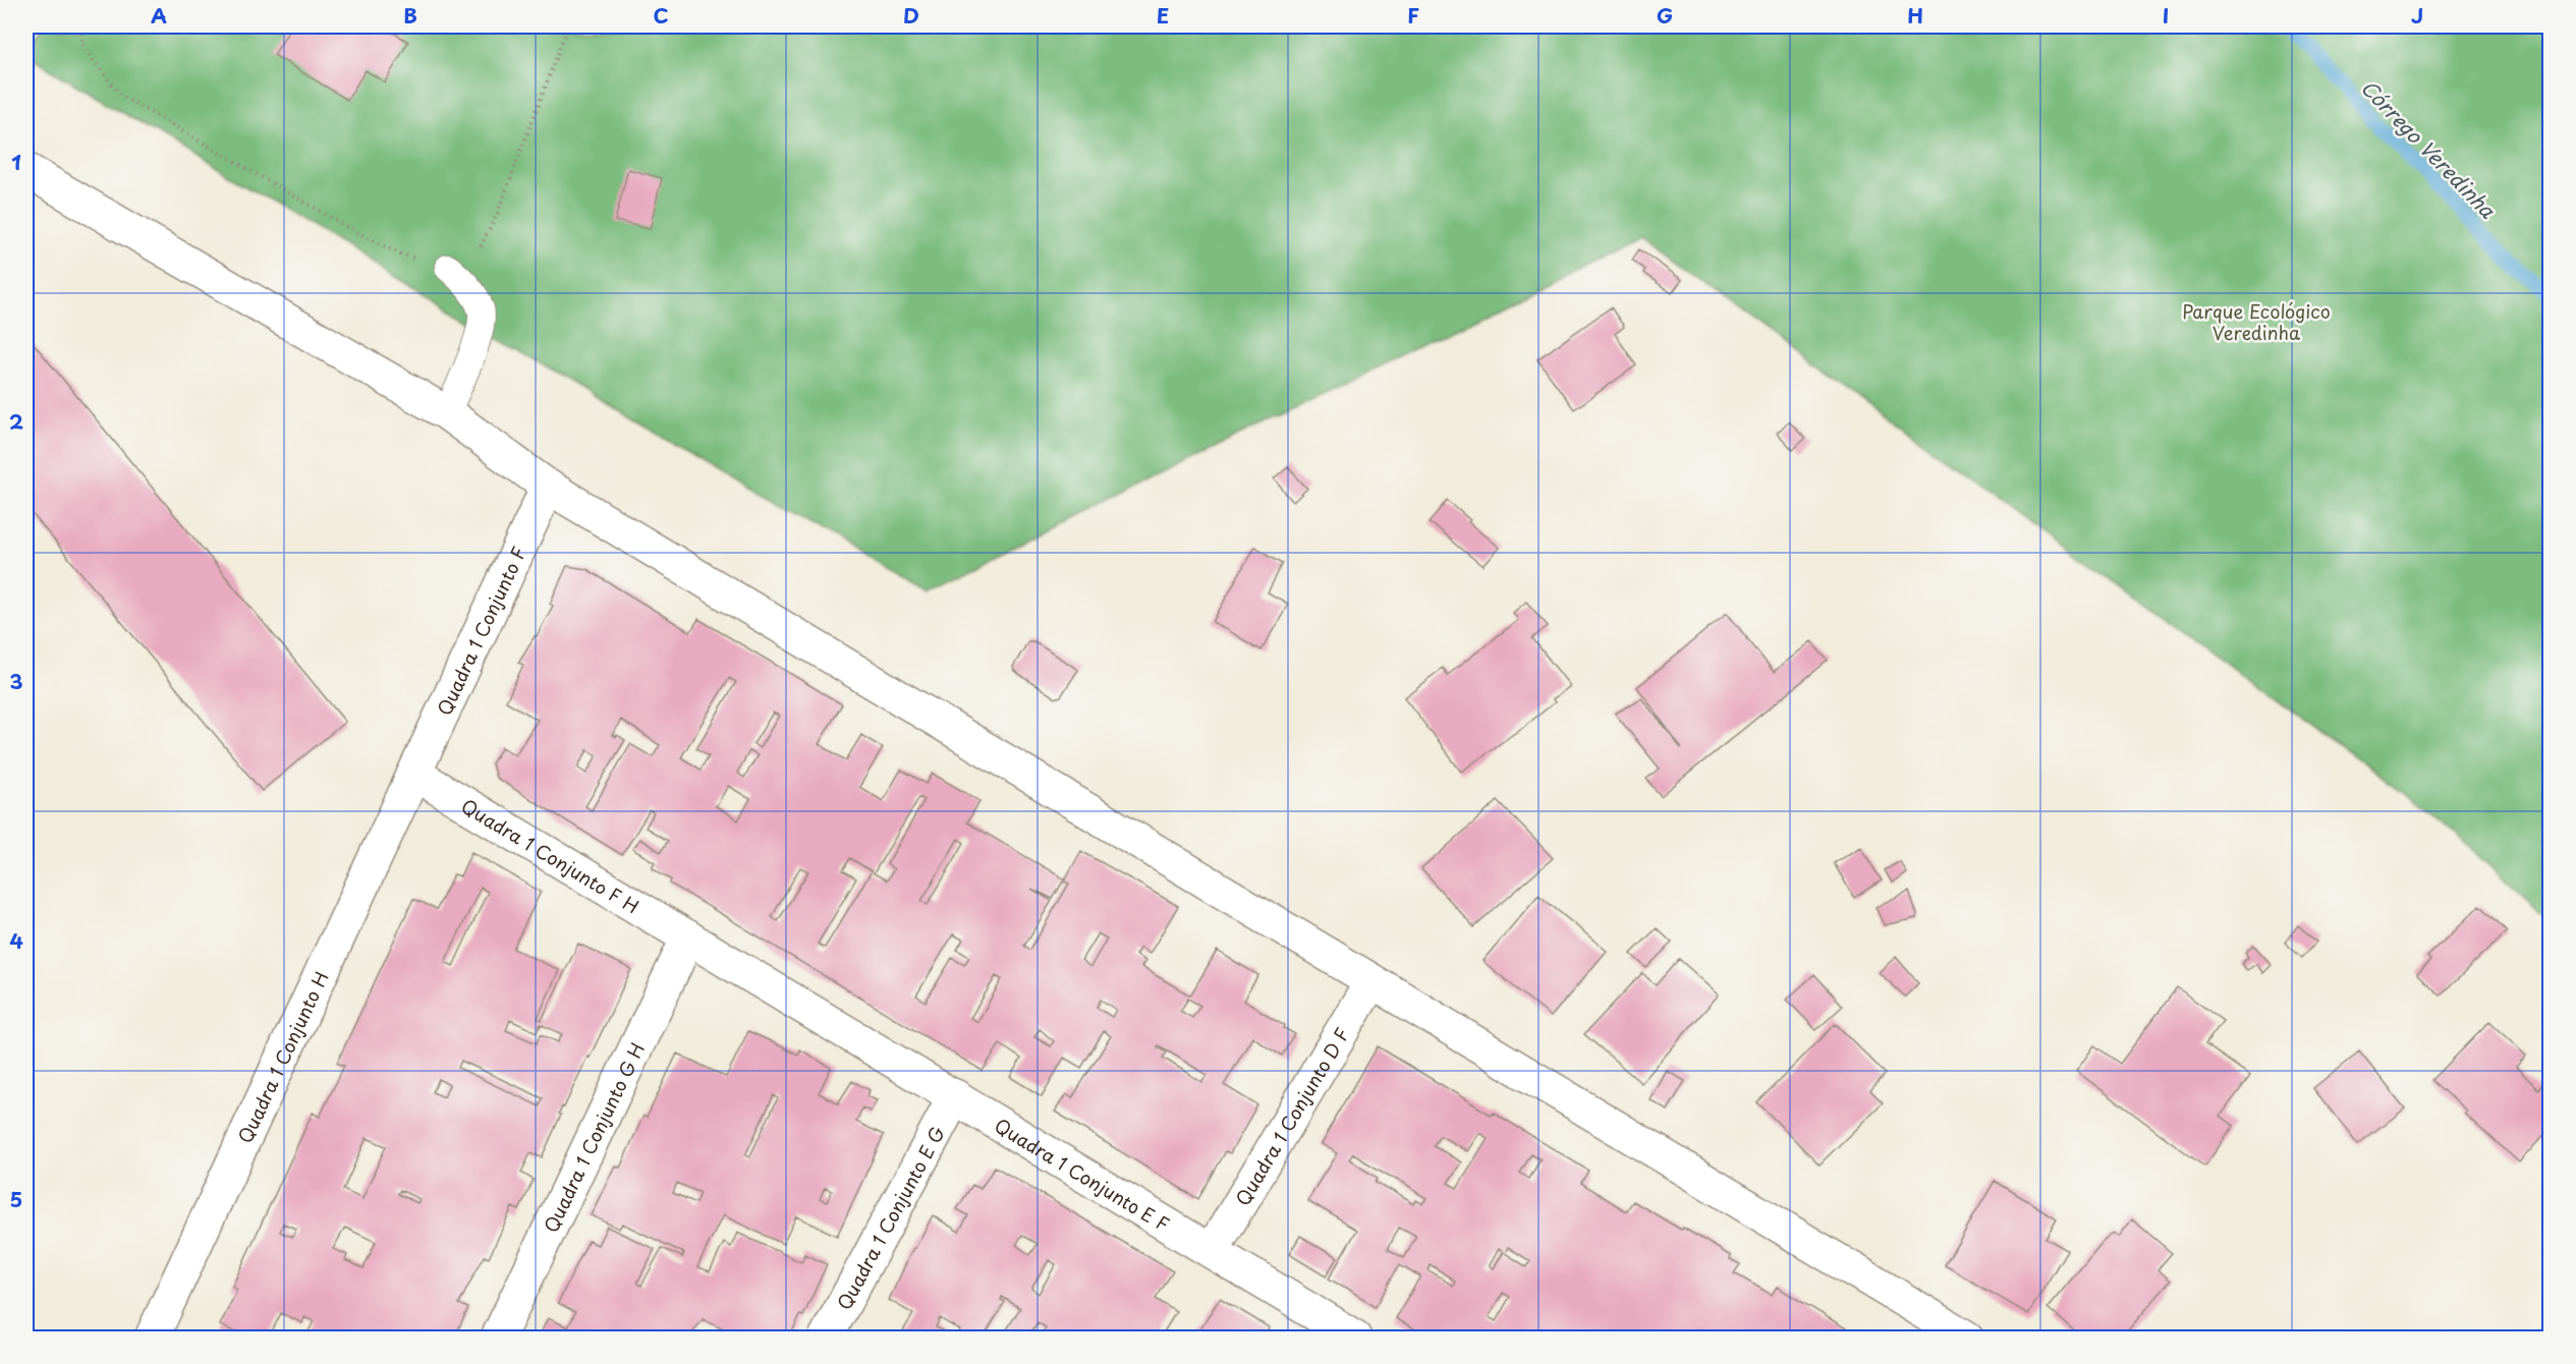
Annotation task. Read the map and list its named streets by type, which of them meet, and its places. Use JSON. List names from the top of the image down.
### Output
{
  "streets": {
    "street": [
      "Quadra 1 Conjunto F",
      "Quadra 1 Conjunto F H",
      "Quadra 1 Conjunto H",
      "Quadra 1 Conjunto D F",
      "Quadra 1 Conjunto G H",
      "Quadra 1 Conjunto E F",
      "Quadra 1 Conjunto E G"
    ]
  },
  "crossings": [
    ["Quadra 1 Conjunto F", "Quadra 1 Conjunto F H"],
    ["Quadra 1 Conjunto F", "Quadra 1 Conjunto H"],
    ["Quadra 1 Conjunto F H", "Quadra 1 Conjunto H"],
    ["Quadra 1 Conjunto F H", "Quadra 1 Conjunto G H"],
    ["Quadra 1 Conjunto F H", "Quadra 1 Conjunto E F"],
    ["Quadra 1 Conjunto F H", "Quadra 1 Conjunto E G"],
    ["Quadra 1 Conjunto D F", "Quadra 1 Conjunto E F"],
    ["Quadra 1 Conjunto E F", "Quadra 1 Conjunto E G"]
  ],
  "water": ["Córrego Veredinha"],
  "parks": ["Parque Ecológico Veredinha"],
  "grid": {
    "columns": [
      "A",
      "B",
      "C",
      "D",
      "E",
      "F",
      "G",
      "H",
      "I",
      "J"
    ],
    "rows": [
      "1",
      "2",
      "3",
      "4",
      "5"
    ]
  }
}
